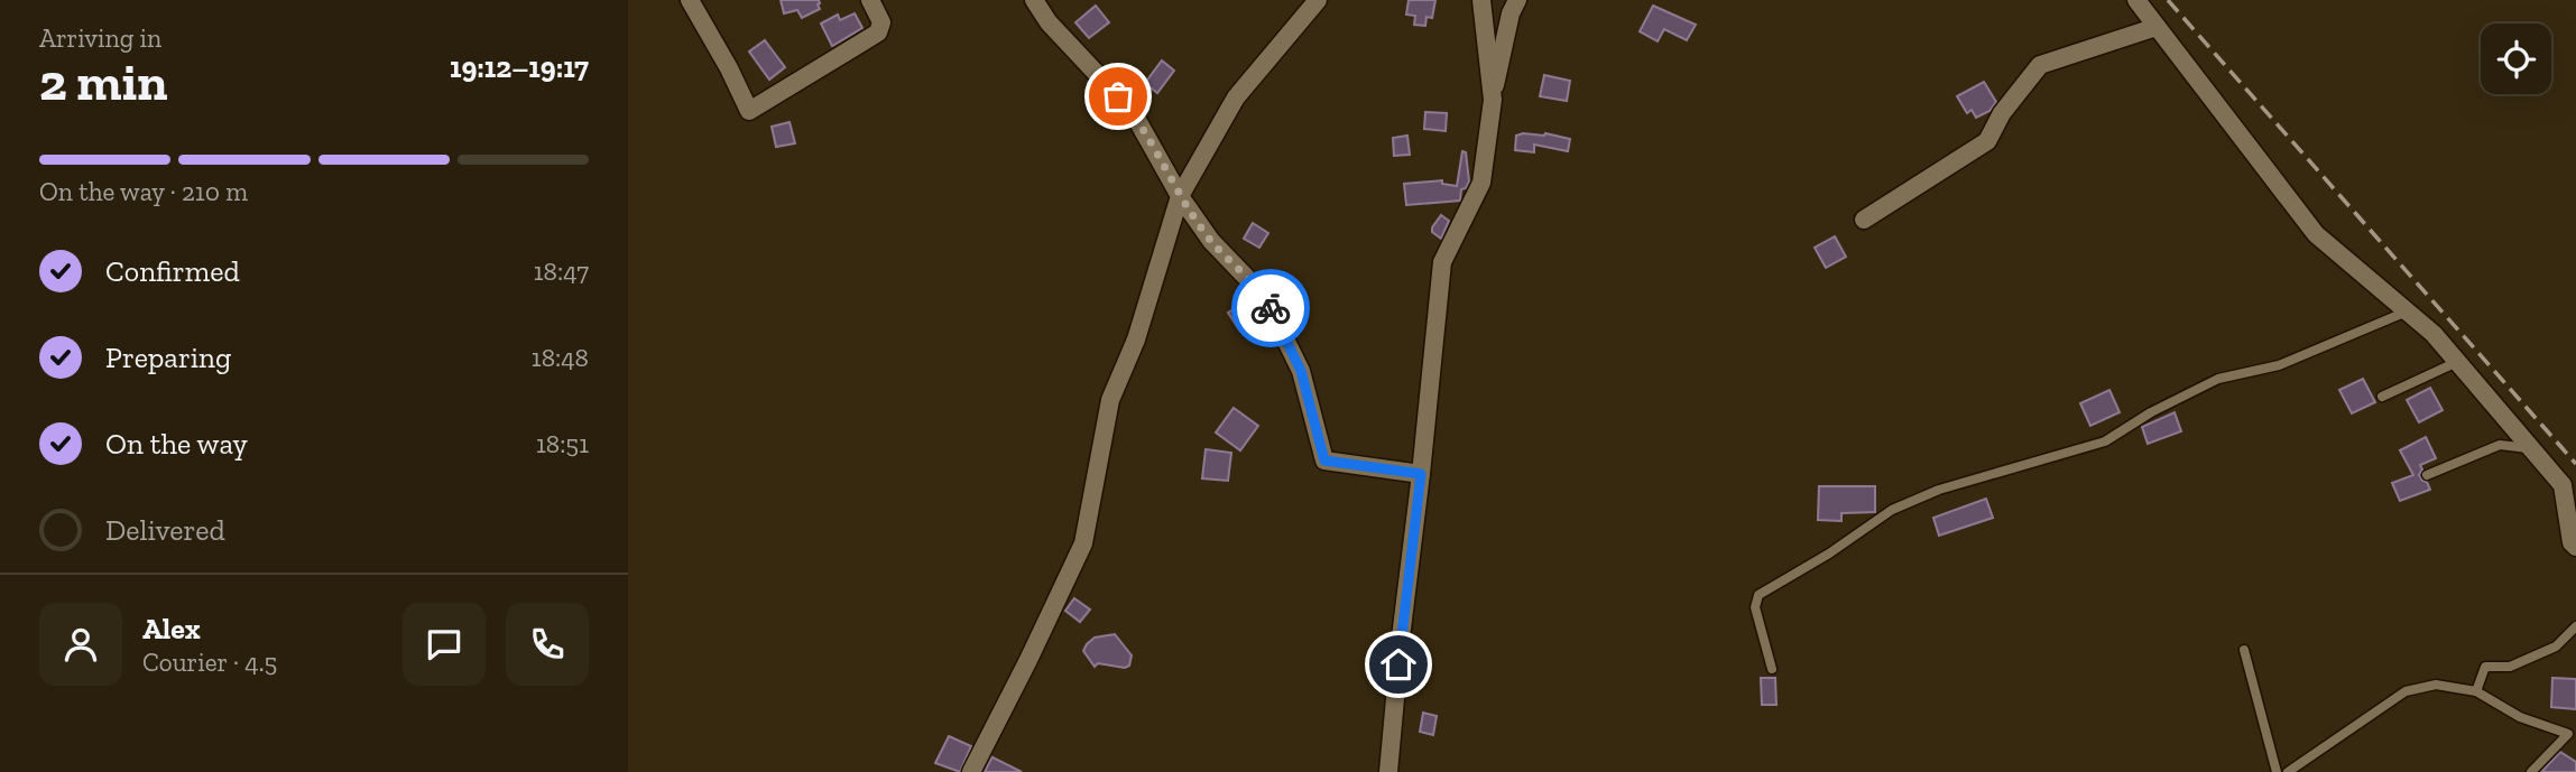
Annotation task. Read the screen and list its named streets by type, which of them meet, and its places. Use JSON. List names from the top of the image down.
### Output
{
  "page": {
    "heading": ["2 min", "Arriving in", "19:12–19:17"],
    "panel": ["Alex", "Courier · 4.5"],
    "bar": "On the way · 210 m",
    "list": [
      ["Confirmed", "18:47"],
      ["Preparing", "18:48"],
      ["On the way", "18:51"],
      "Delivered"
    ]
  }
}
